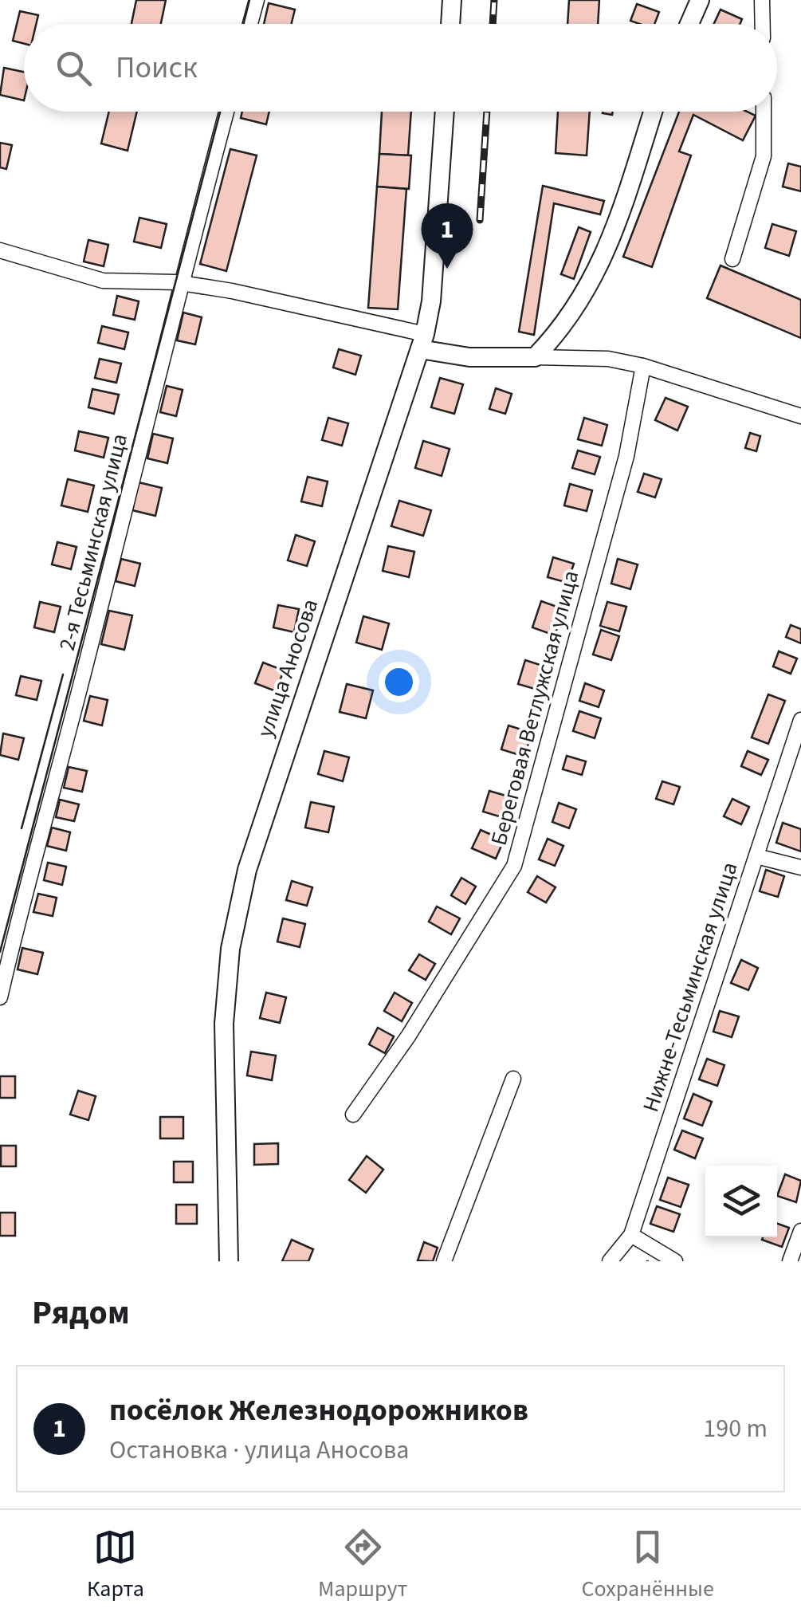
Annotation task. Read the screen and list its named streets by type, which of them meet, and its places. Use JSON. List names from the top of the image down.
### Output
{
  "streets": {
    "main road": ["улица Аносова"],
    "street": ["2-я Тесьминская улица", "Береговая Ветлужская улица", "Нижне-Тесьминская улица"]
  },
  "page": {
    "search": "Поиск",
    "pins": "1",
    "heading": "Рядом",
    "list": [
      {
        "mark": "1",
        "name": "посёлок Железнодорожников",
        "note": "Остановка · улица Аносова",
        "value": "190 m"
      }
    ],
    "nav": ["Карта", "Маршрут", "Сохранённые"]
  }
}
